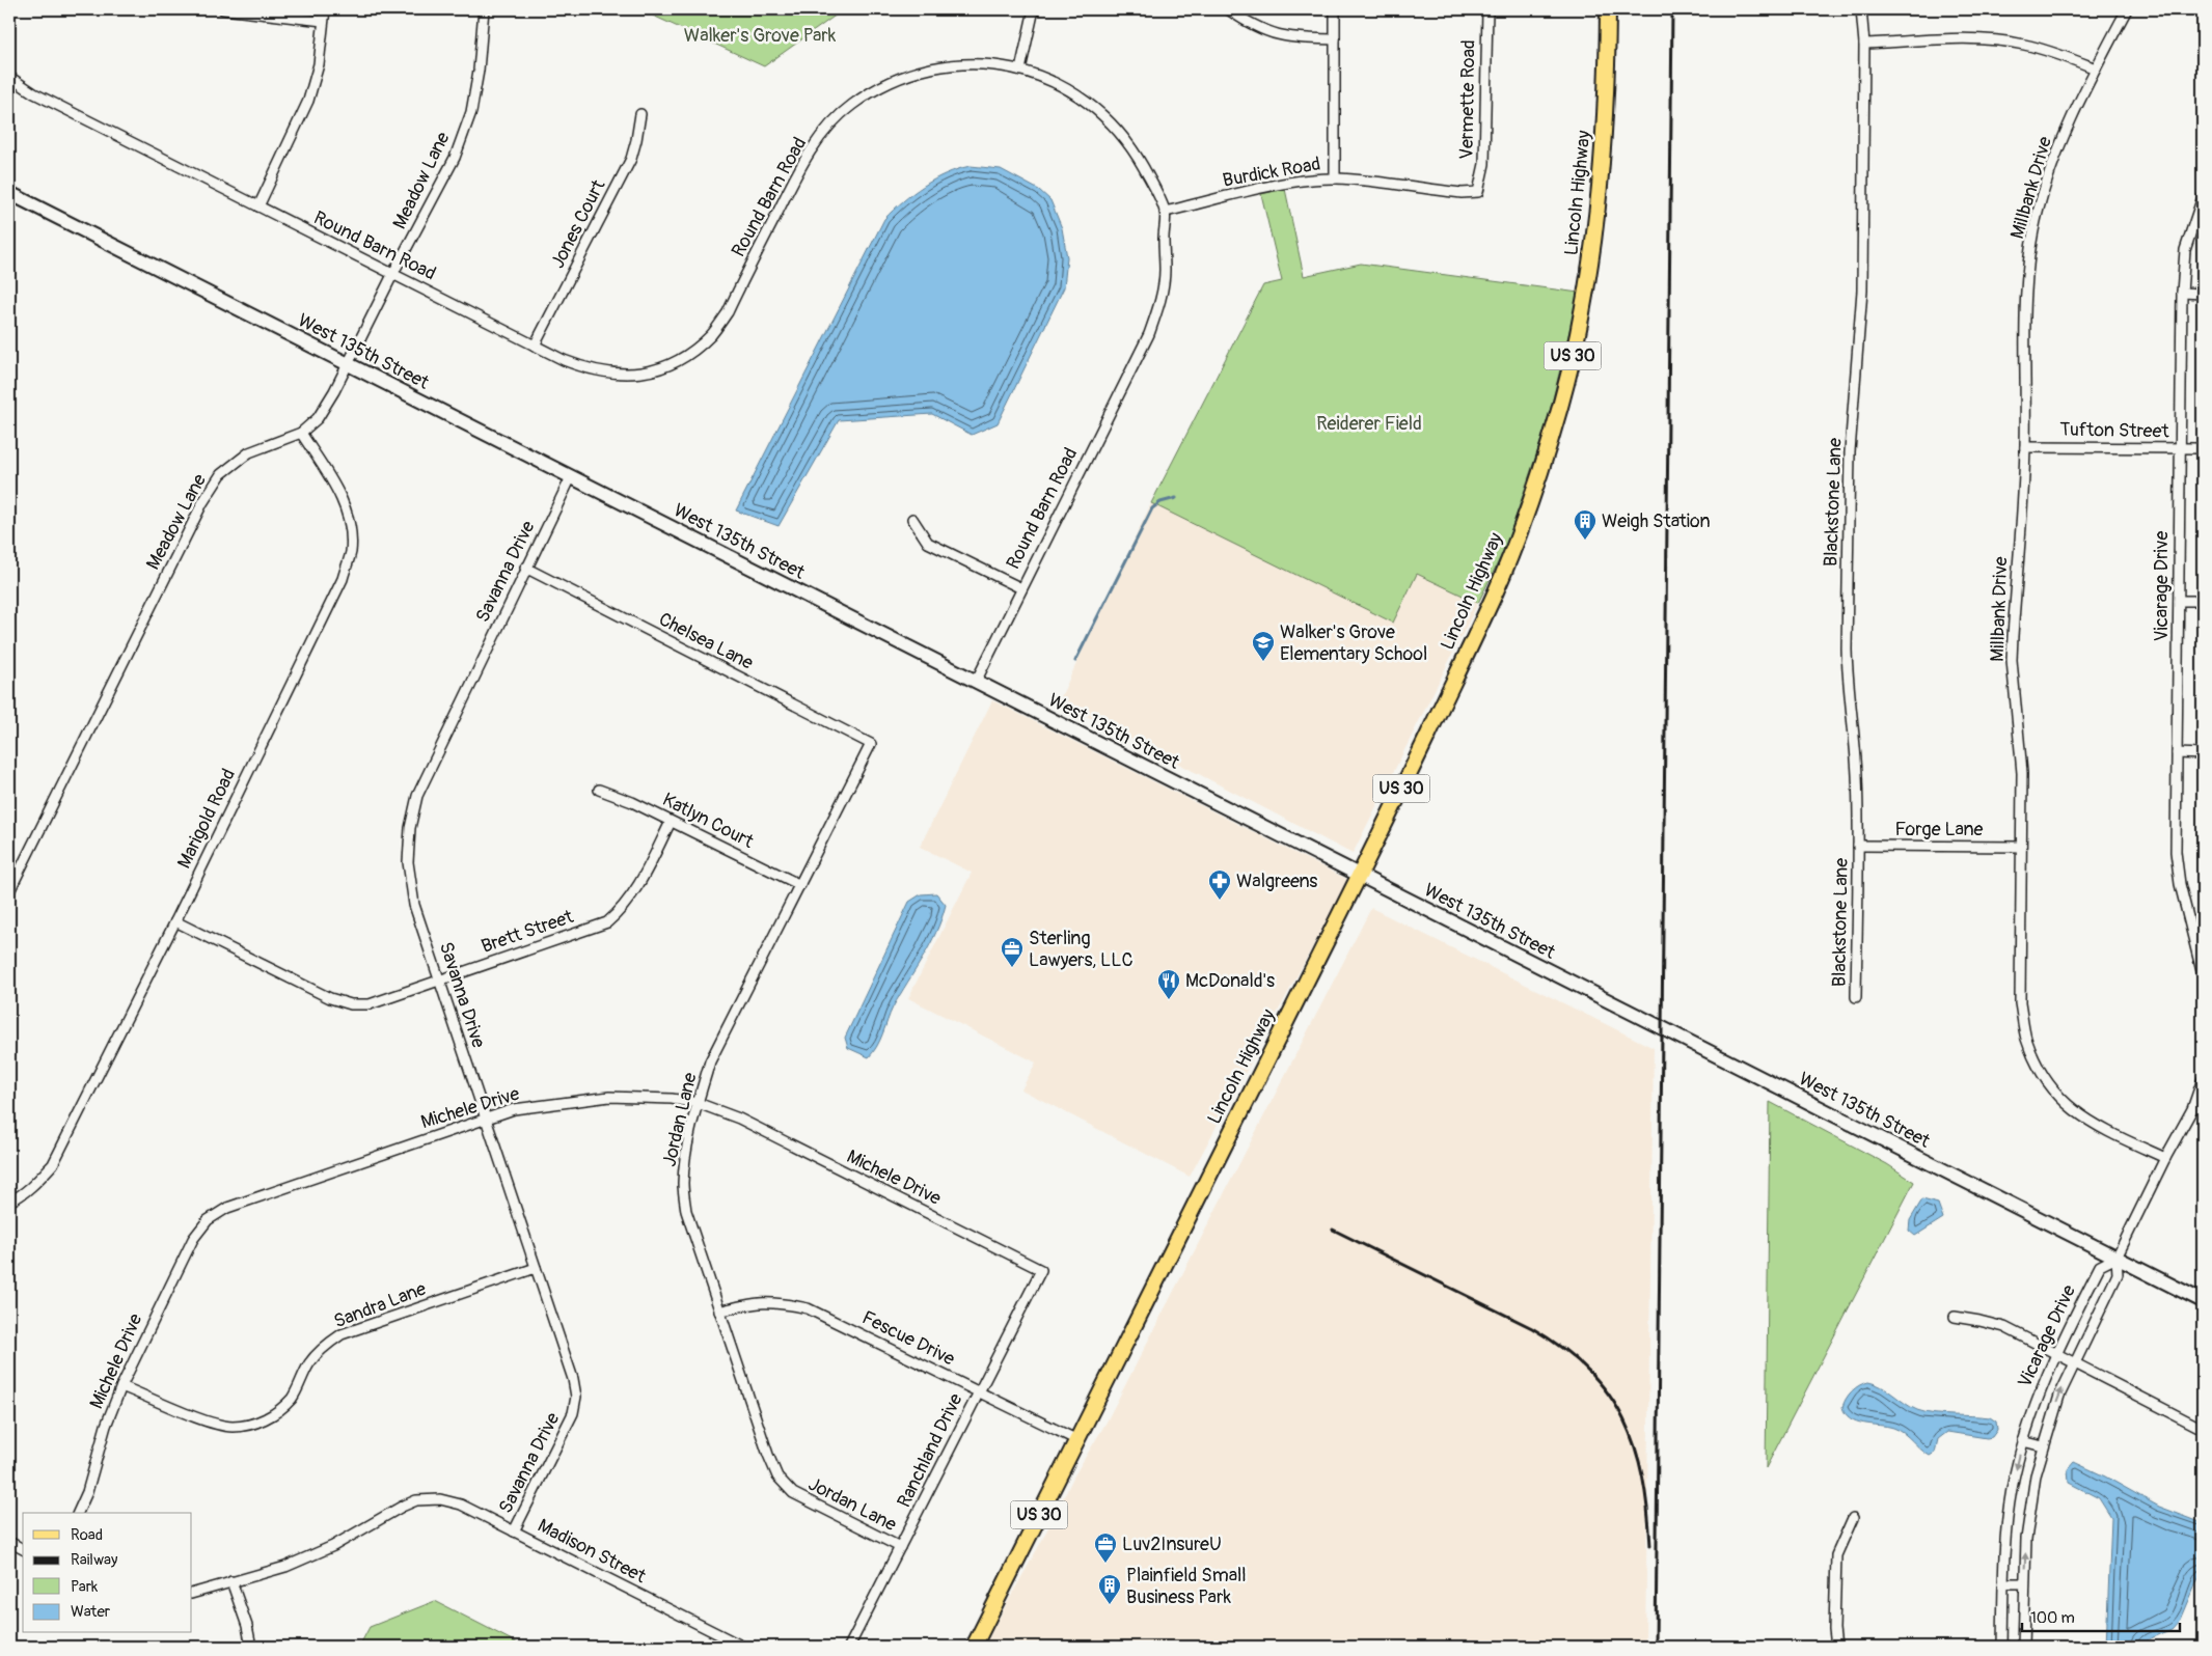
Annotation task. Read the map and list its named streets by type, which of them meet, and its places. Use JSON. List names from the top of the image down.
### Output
{
  "streets": {
    "main road": ["Lincoln Highway", "US 30"],
    "street": [
      "Vermette Road",
      "Burdick Road",
      "Meadow Lane",
      "Millbank Drive",
      "Round Barn Road",
      "Jones Court",
      "West 135th Street",
      "Tufton Street",
      "Blackstone Lane",
      "Savanna Drive",
      "Vicarage Drive",
      "Chelsea Lane",
      "Marigold Road",
      "Katlyn Court",
      "Forge Lane",
      "Brett Street",
      "Michele Drive",
      "Jordan Lane",
      "Sandra Lane",
      "Fescue Drive",
      "Ranchland Drive",
      "Madison Street"
    ]
  },
  "crossings": [
    ["Vermette Road", "Burdick Road"],
    ["Burdick Road", "Round Barn Road"],
    ["Meadow Lane", "Round Barn Road"],
    ["Meadow Lane", "West 135th Street"],
    ["Meadow Lane", "Marigold Road"],
    ["Millbank Drive", "Tufton Street"],
    ["Millbank Drive", "Vicarage Drive"],
    ["Millbank Drive", "Forge Lane"],
    ["Lincoln Highway", "West 135th Street"],
    ["Lincoln Highway", "Fescue Drive"],
    ["Round Barn Road", "Jones Court"],
    ["Round Barn Road", "West 135th Street"],
    ["West 135th Street", "Savanna Drive"],
    ["West 135th Street", "Vicarage Drive"],
    ["Tufton Street", "Vicarage Drive"],
    ["Blackstone Lane", "Forge Lane"],
    ["Savanna Drive", "Chelsea Lane"],
    ["Savanna Drive", "Brett Street"],
    ["Savanna Drive", "Michele Drive"],
    ["Savanna Drive", "Sandra Lane"],
    ["Savanna Drive", "Madison Street"],
    ["Chelsea Lane", "Jordan Lane"],
    ["Marigold Road", "Brett Street"],
    ["Katlyn Court", "Brett Street"],
    ["Katlyn Court", "Jordan Lane"],
    ["Michele Drive", "Jordan Lane"],
    ["Michele Drive", "Sandra Lane"],
    ["Michele Drive", "Ranchland Drive"],
    ["Jordan Lane", "Fescue Drive"],
    ["Jordan Lane", "Ranchland Drive"],
    ["Fescue Drive", "Ranchland Drive"]
  ],
  "parks": ["Walker's Grove Park", "Reiderer Field"],
  "places": {
    "building": ["Weigh Station", "Plainfield Small Business Park"],
    "school or university": ["Walker's Grove Elementary School"],
    "pharmacy": ["Walgreens"],
    "office": ["Sterling Lawyers, LLC", "Luv2InsureU"],
    "restaurant": ["McDonald's"]
  },
  "legend": [
    "Road",
    "Railway",
    "Park",
    "Water"
  ],
  "scale_bar": "100 m"
}
